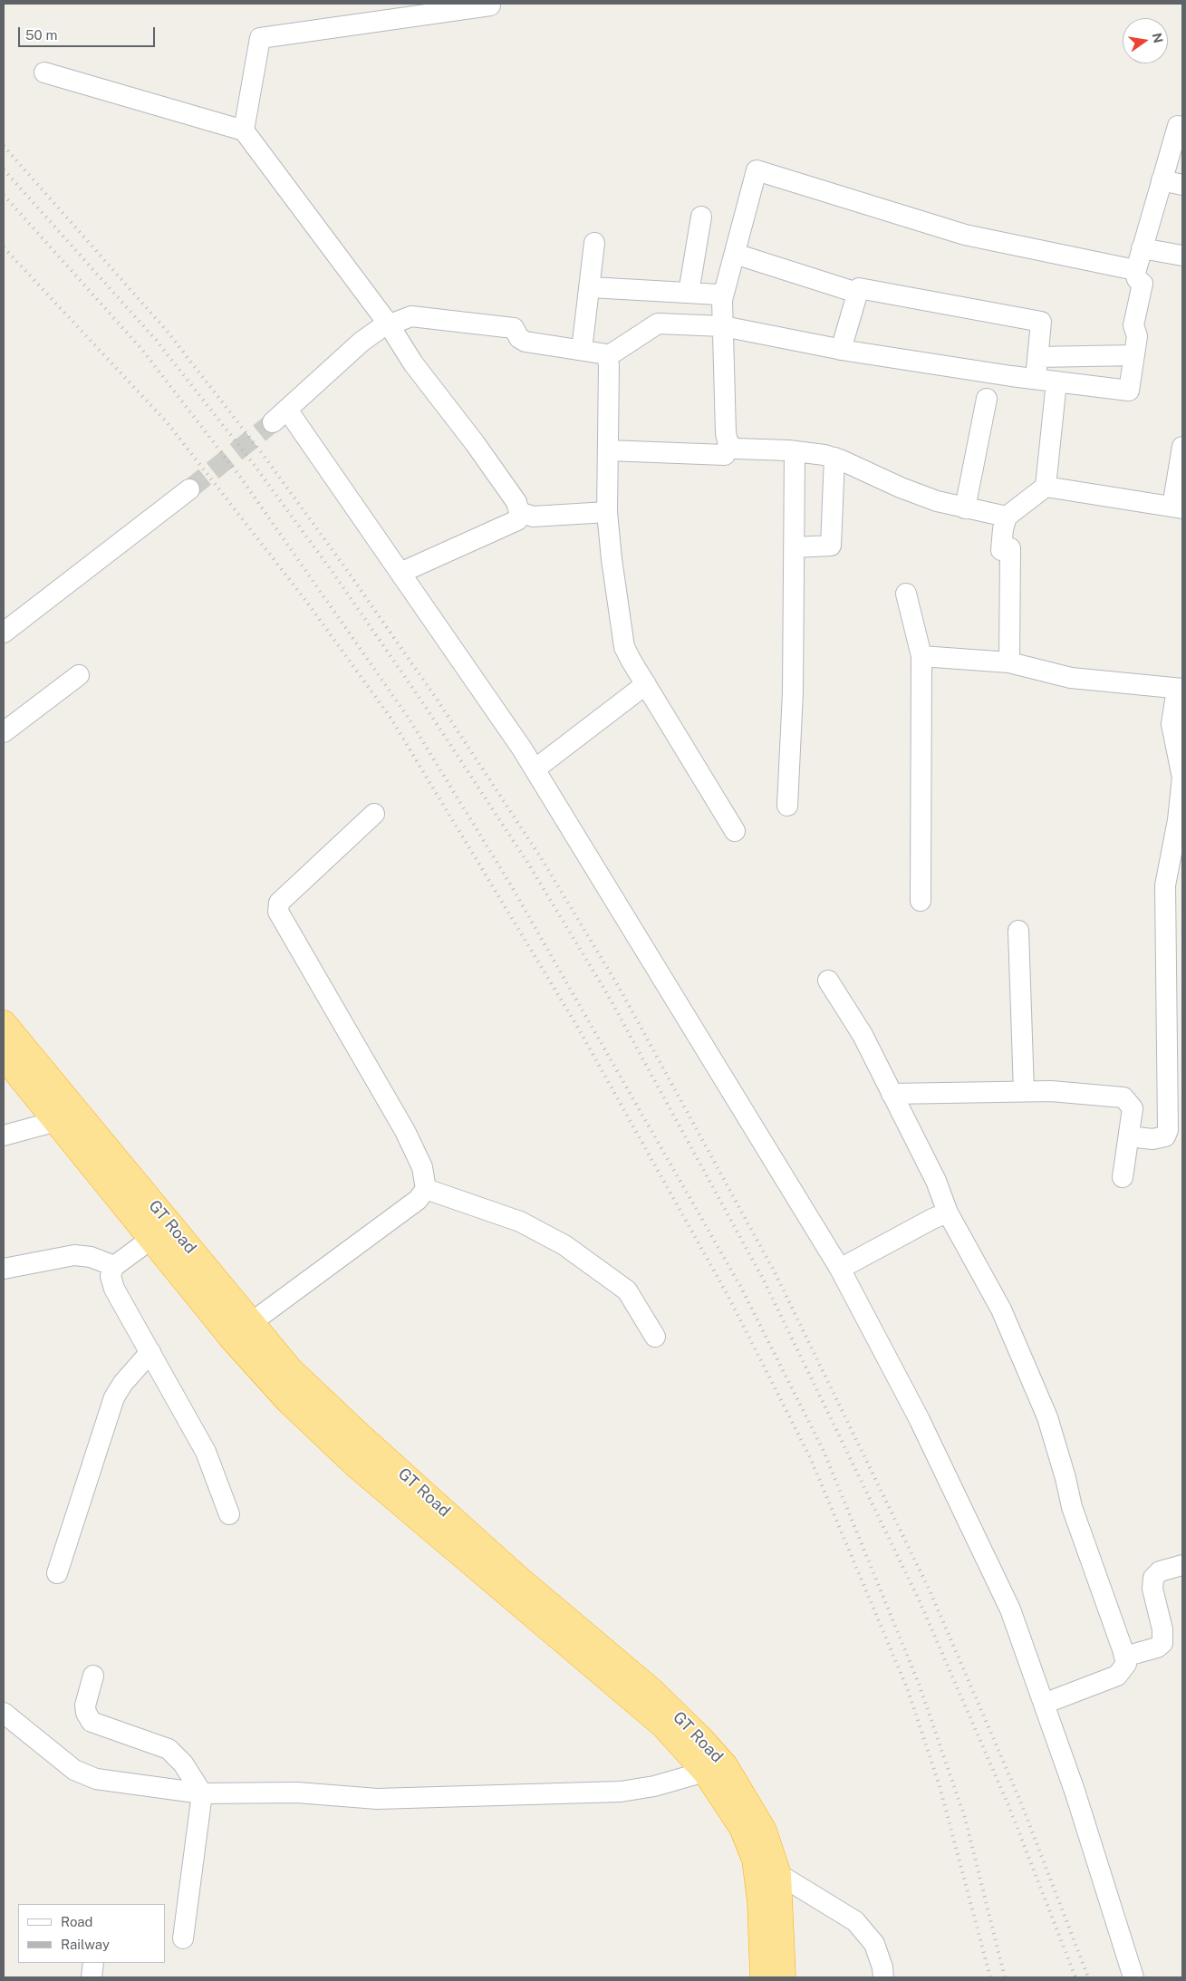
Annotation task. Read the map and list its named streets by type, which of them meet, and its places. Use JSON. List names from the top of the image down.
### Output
{
  "streets": {
    "highway": ["GT Road"]
  },
  "legend": ["Road", "Railway"],
  "scale_bar": "50 m",
  "north": "right"
}
